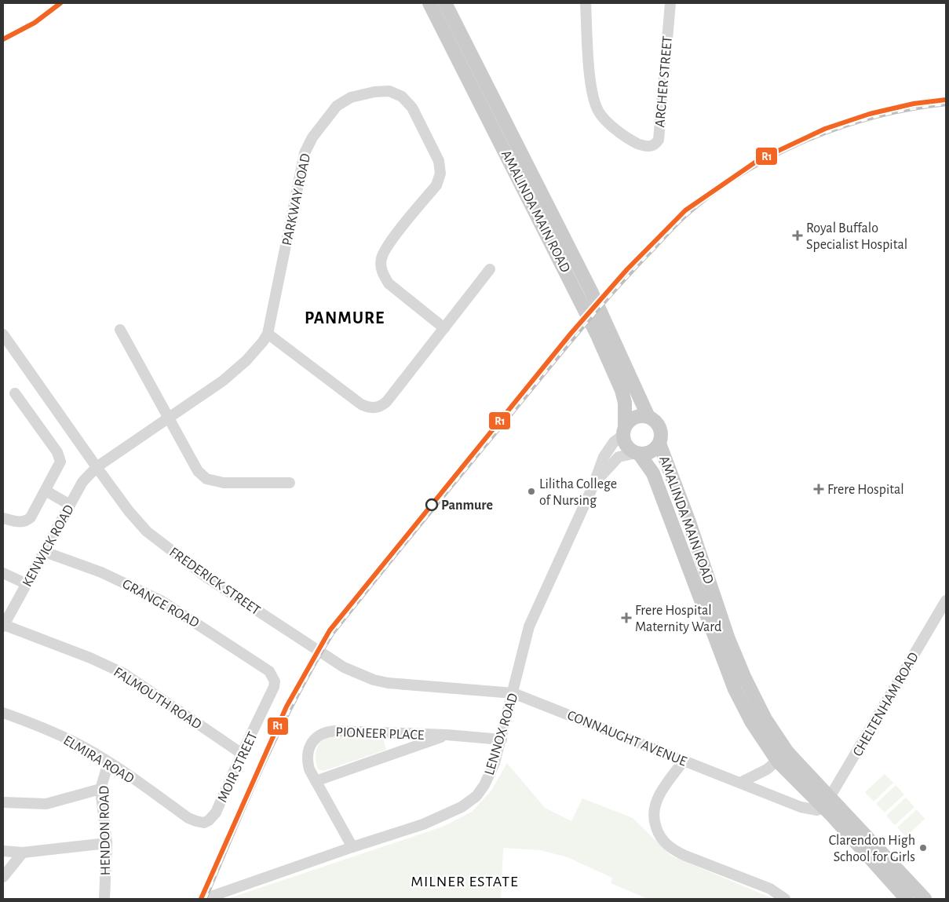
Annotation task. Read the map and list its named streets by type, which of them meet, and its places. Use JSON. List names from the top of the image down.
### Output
{
  "streets": {
    "main road": ["AMALINDA MAIN ROAD"],
    "street": [
      "ARCHER STREET",
      "PARKWAY ROAD",
      "KENWICK ROAD",
      "FREDERICK STREET",
      "GRANGE ROAD",
      "FALMOUTH ROAD",
      "CHELTENHAM ROAD",
      "PIONEER PLACE",
      "LENNOX ROAD",
      "CONNAUGHT AVENUE",
      "ELMIRA ROAD",
      "MOIR STREET",
      "HENDON ROAD"
    ]
  },
  "crossings": [
    ["PARKWAY ROAD", "KENWICK ROAD"],
    ["PARKWAY ROAD", "FREDERICK STREET"],
    ["AMALINDA MAIN ROAD", "CHELTENHAM ROAD"],
    ["AMALINDA MAIN ROAD", "LENNOX ROAD"],
    ["AMALINDA MAIN ROAD", "CONNAUGHT AVENUE"],
    ["KENWICK ROAD", "FREDERICK STREET"],
    ["KENWICK ROAD", "GRANGE ROAD"],
    ["KENWICK ROAD", "FALMOUTH ROAD"],
    ["FREDERICK STREET", "LENNOX ROAD"],
    ["FREDERICK STREET", "CONNAUGHT AVENUE"],
    ["GRANGE ROAD", "MOIR STREET"],
    ["FALMOUTH ROAD", "MOIR STREET"],
    ["CHELTENHAM ROAD", "CONNAUGHT AVENUE"],
    ["PIONEER PLACE", "LENNOX ROAD"],
    ["LENNOX ROAD", "CONNAUGHT AVENUE"],
    ["ELMIRA ROAD", "MOIR STREET"],
    ["ELMIRA ROAD", "HENDON ROAD"]
  ],
  "districts": ["PANMURE", "MILNER ESTATE"],
  "places": {
    "health": ["Royal Buffalo Specialist Hospital", "Frere Hospital", "Frere Hospital Maternity Ward"],
    "other": ["Lilitha College of Nursing", "Panmure", "Clarendon High School for Girls"]
  },
  "lines": ["transit line R1"]
}
